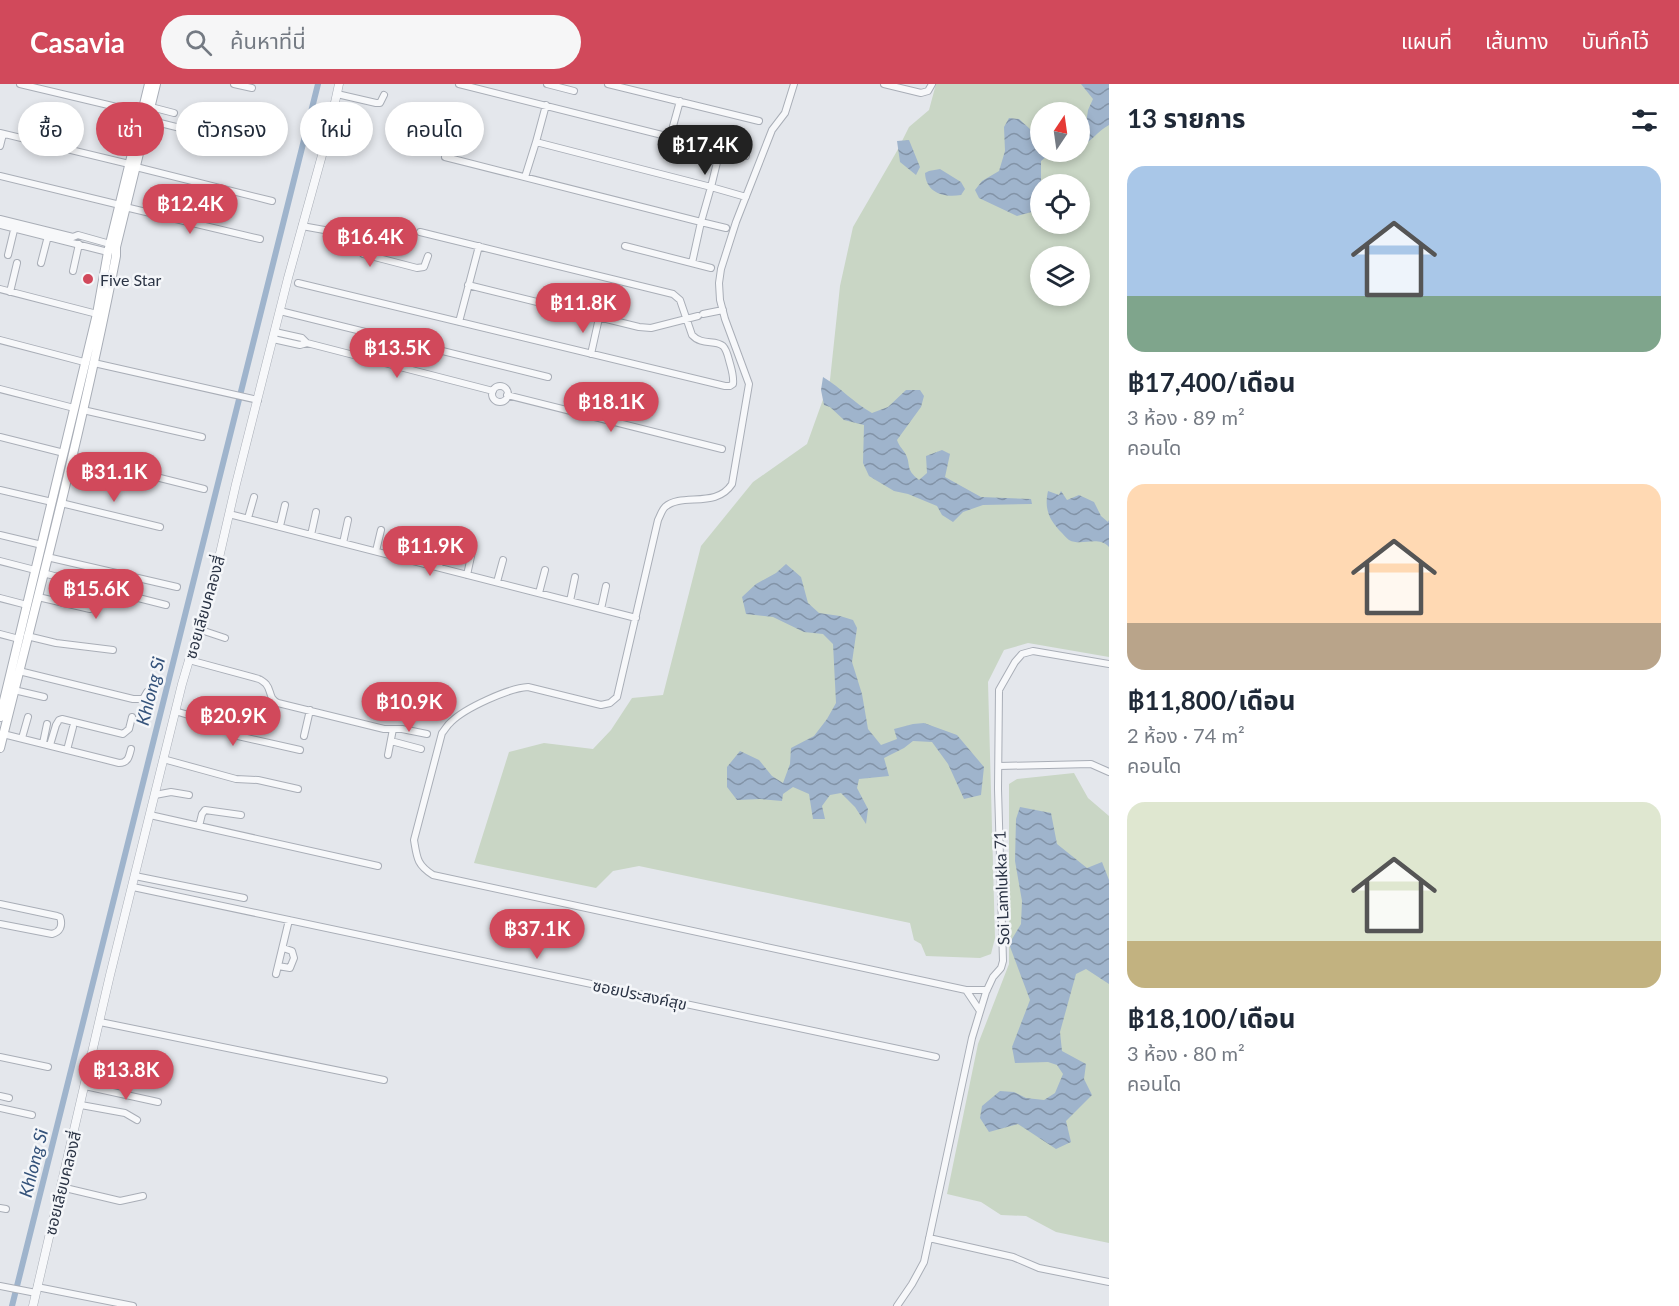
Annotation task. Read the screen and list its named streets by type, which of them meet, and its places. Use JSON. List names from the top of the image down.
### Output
{
  "streets": {
    "street": ["ซอยเลียบคลองสี่", "Soi Lamlukka 71", "ซอยประสงค์สุข"]
  },
  "crossings": [
    ["ซอยเลียบคลองสี่", "ซอยประสงค์สุข"]
  ],
  "water": ["Khlong Si"],
  "places": ["Five Star"],
  "north": "top",
  "page": {
    "header": "Casavia",
    "search": "ค้นหาที่นี่",
    "nav": ["แผนที่", "เส้นทาง", "บันทึกไว้"],
    "heading": "13 รายการ",
    "chip": [
      "ซื้อ",
      "เช่า",
      "ตัวกรอง",
      "ใหม่",
      "คอนโด"
    ],
    "price": [
      "฿17.4K",
      "฿12.4K",
      "฿16.4K",
      "฿11.8K",
      "฿13.5K",
      "฿18.1K",
      "฿31.1K",
      "฿11.9K",
      "฿15.6K",
      "฿10.9K",
      "฿20.9K",
      "฿37.1K",
      "฿13.8K"
    ],
    "list": [
      {
        "name": "฿17,400/เดือน",
        "note": "3 ห้อง · 89 m² · คอนโด"
      },
      {
        "name": "฿11,800/เดือน",
        "note": "2 ห้อง · 74 m² · คอนโด"
      },
      {
        "name": "฿18,100/เดือน",
        "note": "3 ห้อง · 80 m² · คอนโด"
      }
    ]
  }
}
